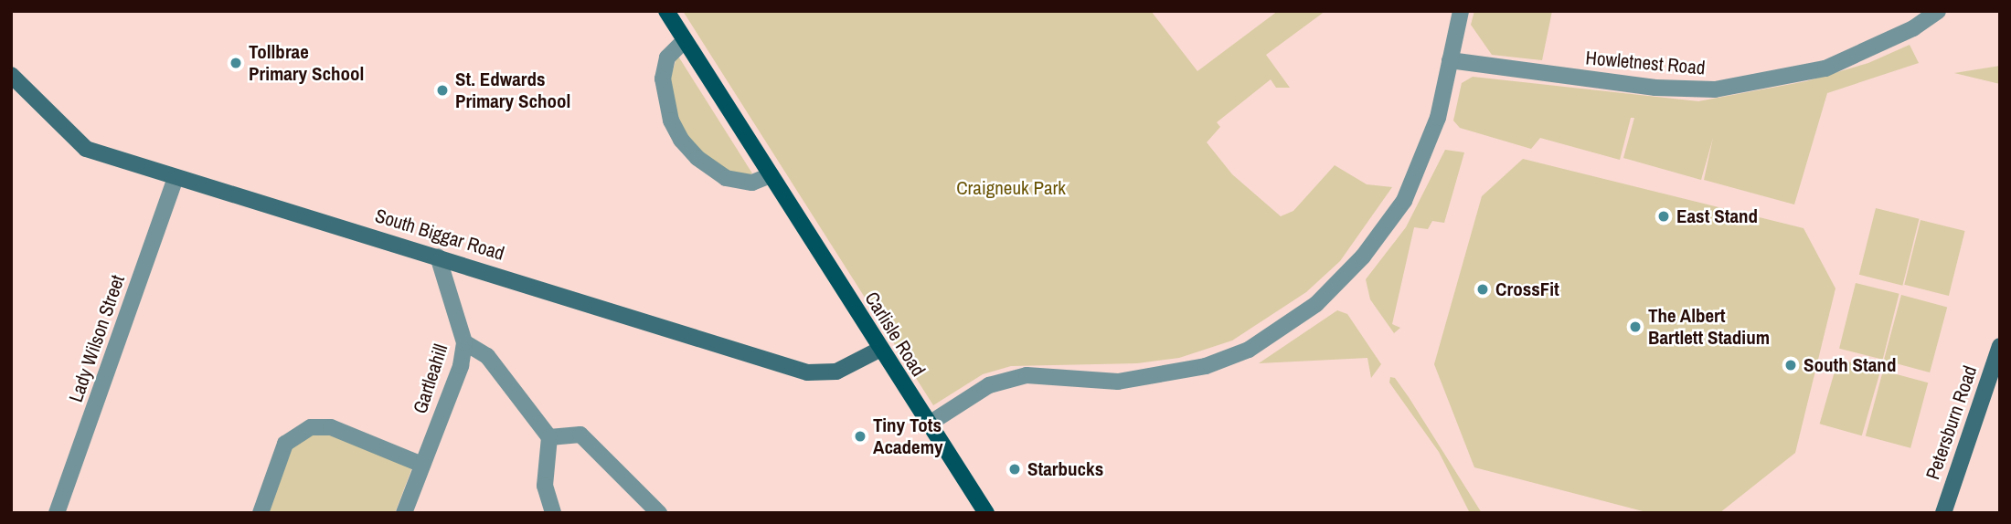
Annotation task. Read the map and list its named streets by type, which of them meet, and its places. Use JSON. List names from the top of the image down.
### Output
{
  "streets": {
    "main road": ["Carlisle Road"],
    "street": [
      "Howletnest Road",
      "South Biggar Road",
      "Lady Wilson Street",
      "Gartleahill",
      "Petersburn Road"
    ]
  },
  "crossings": [
    ["South Biggar Road", "Carlisle Road"],
    ["South Biggar Road", "Lady Wilson Street"],
    ["South Biggar Road", "Gartleahill"]
  ],
  "parks": ["Craigneuk Park"],
  "places": [
    "Tollbrae Primary School",
    "St. Edwards Primary School",
    "East Stand",
    "CrossFit",
    "The Albert Bartlett Stadium",
    "South Stand",
    "Tiny Tots Academy",
    "Starbucks"
  ]
}
